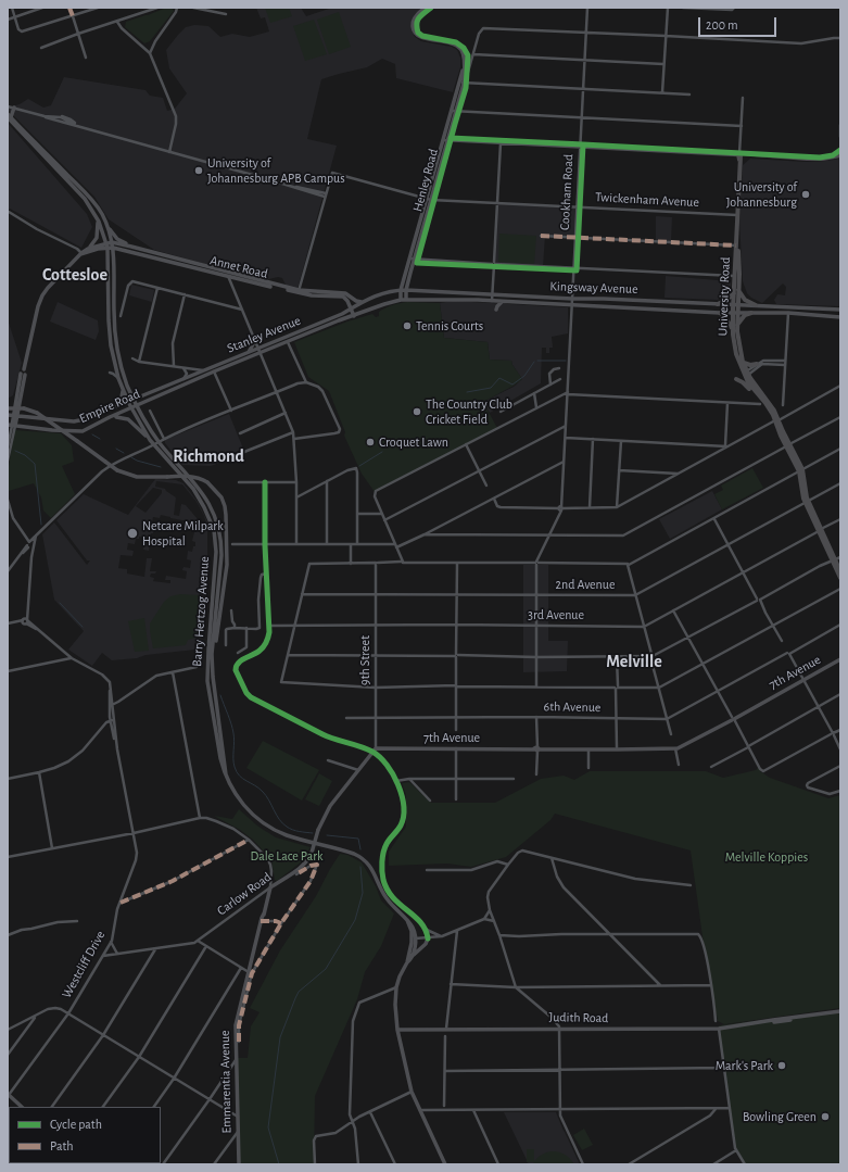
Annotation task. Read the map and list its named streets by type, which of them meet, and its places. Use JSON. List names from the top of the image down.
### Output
{
  "streets": {
    "main road": [
      "Henley Road",
      "Annet Road",
      "Kingsway Avenue",
      "University Road",
      "Stanley Avenue",
      "Empire Road",
      "Barry Hertzog Avenue",
      "7th Avenue",
      "Carlow Road",
      "Judith Road",
      "Emmarentia Avenue"
    ],
    "street": [
      "Cookham Road",
      "Twickenham Avenue",
      "2nd Avenue",
      "3rd Avenue",
      "9th Street",
      "6th Avenue",
      "Westcliff Drive"
    ]
  },
  "crossings": [
    ["Henley Road", "Cookham Road"],
    ["Henley Road", "Twickenham Avenue"],
    ["Henley Road", "Kingsway Avenue"],
    ["Cookham Road", "Twickenham Avenue"],
    ["Cookham Road", "Kingsway Avenue"],
    ["Twickenham Avenue", "University Road"],
    ["Annet Road", "Kingsway Avenue"],
    ["Annet Road", "Stanley Avenue"],
    ["Annet Road", "Barry Hertzog Avenue"],
    ["Kingsway Avenue", "University Road"],
    ["Kingsway Avenue", "Stanley Avenue"],
    ["Stanley Avenue", "Empire Road"],
    ["Empire Road", "Barry Hertzog Avenue"],
    ["2nd Avenue", "9th Street"],
    ["3rd Avenue", "9th Street"],
    ["9th Street", "7th Avenue"],
    ["9th Street", "6th Avenue"],
    ["9th Street", "Carlow Road"],
    ["7th Avenue", "Carlow Road"],
    ["Carlow Road", "Westcliff Drive"],
    ["Carlow Road", "Emmarentia Avenue"]
  ],
  "districts": ["Cottesloe", "Richmond", "Melville"],
  "parks": ["Dale Lace Park", "Melville Koppies"],
  "places": [
    "University of Johannesburg APB Campus",
    "University of Johannesburg",
    "Tennis Courts",
    "The Country Club Cricket Field",
    "Croquet Lawn",
    "Netcare Milpark Hospital",
    "Mark's Park",
    "Bowling Green"
  ],
  "legend": ["Cycle path", "Path"],
  "scale_bar": "200 m"
}
